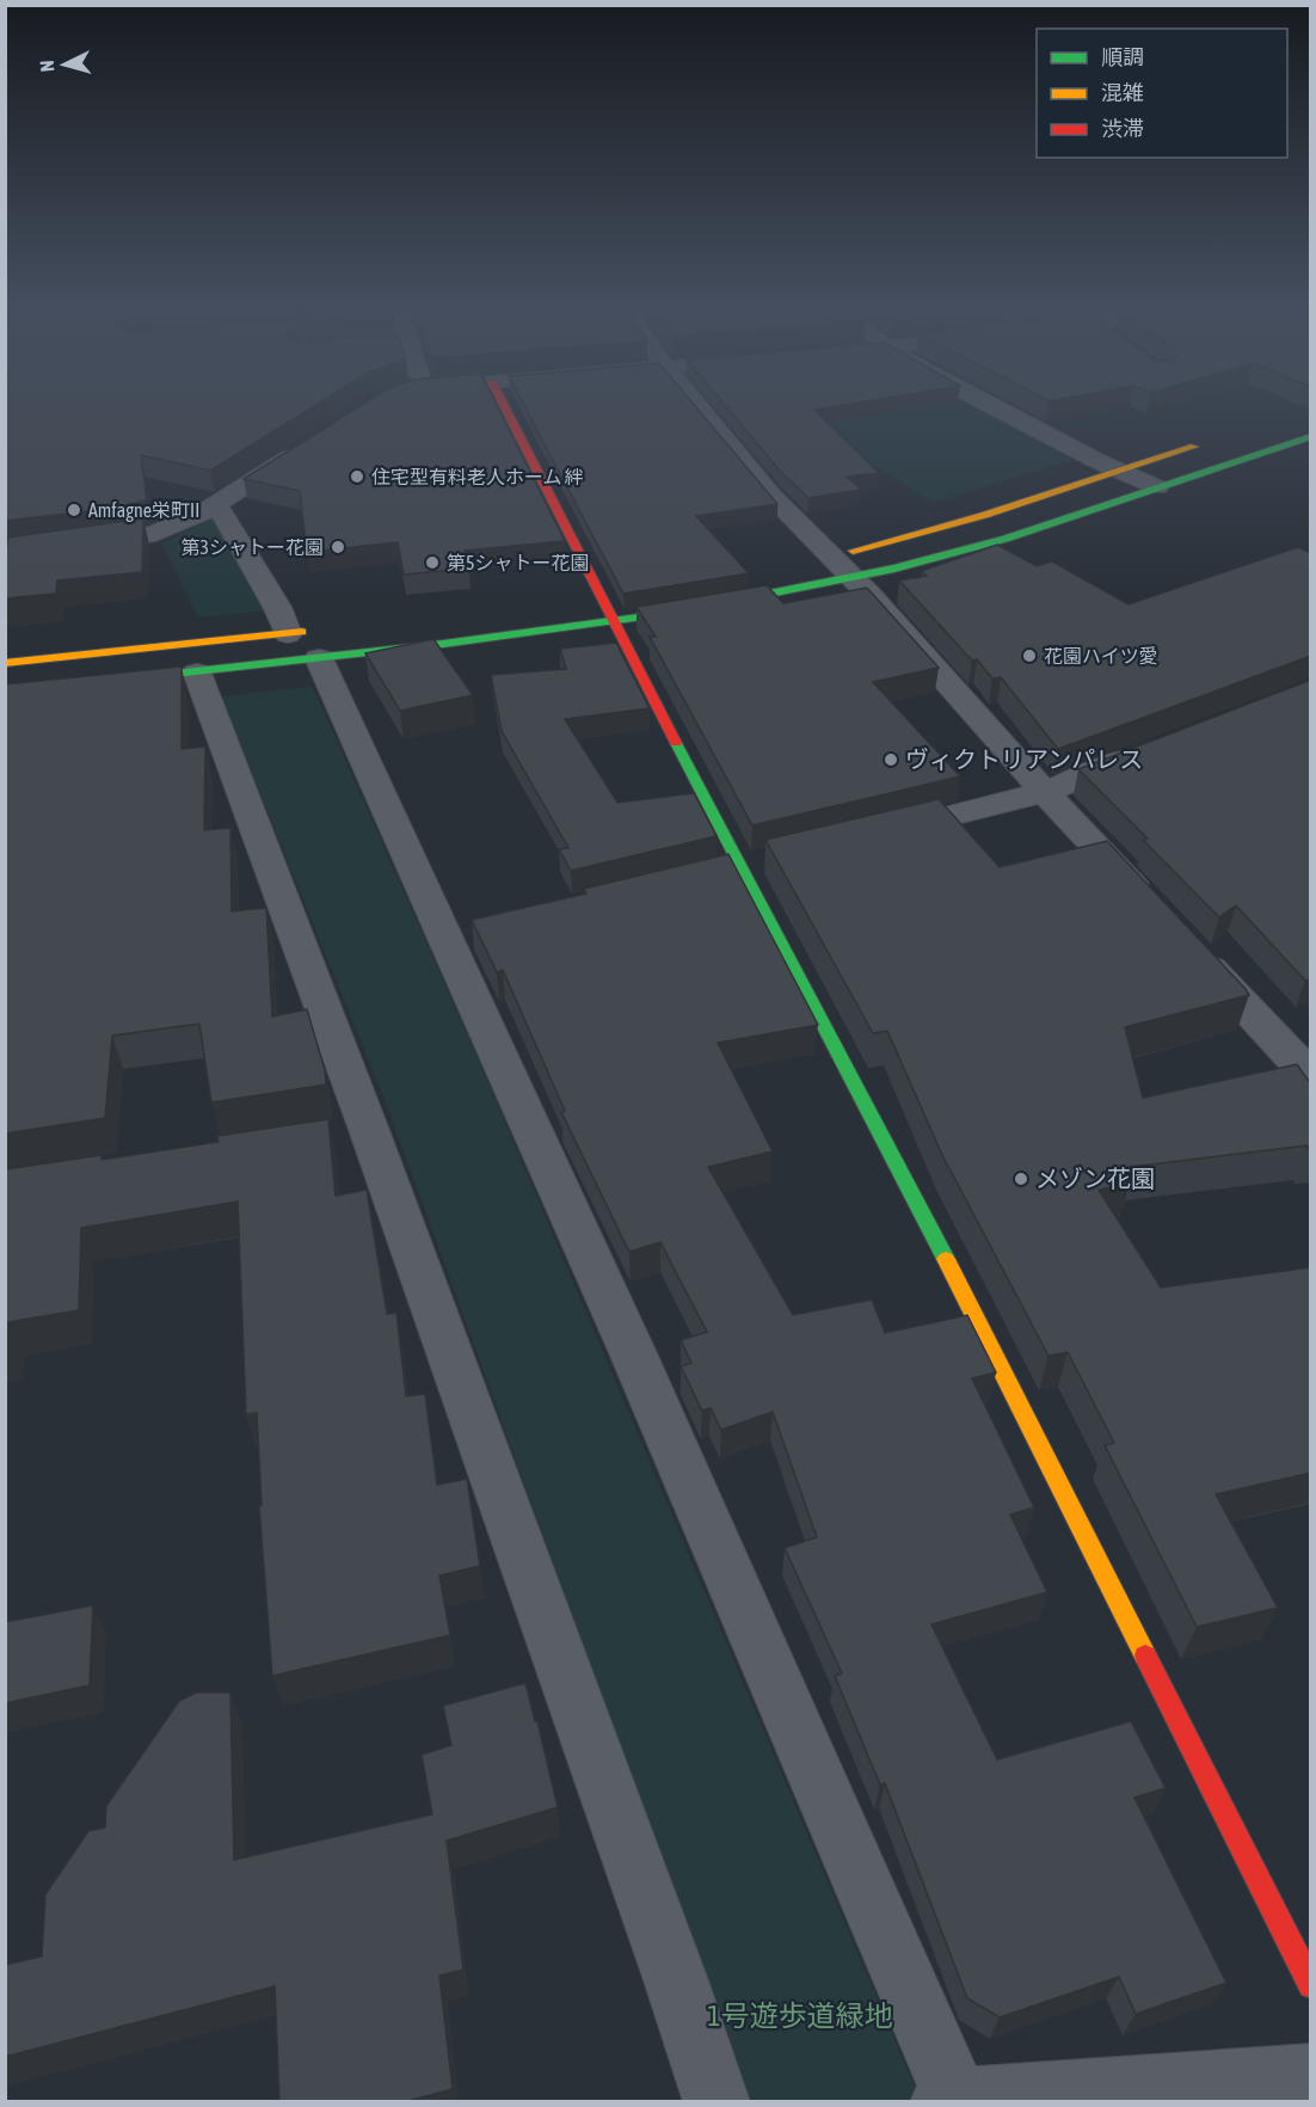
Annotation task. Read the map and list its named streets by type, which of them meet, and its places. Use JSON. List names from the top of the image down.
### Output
{
  "parks": ["1号遊歩道緑地"],
  "places": [
    "住宅型有料老人ホーム 絆",
    "Amfagne栄町II",
    "第3シャトー花園",
    "第5シャトー花園",
    "花園ハイツ愛",
    "ヴィクトリアンパレス",
    "メゾン花園"
  ],
  "legend": ["順調", "混雑", "渋滞"],
  "north": "left"
}
